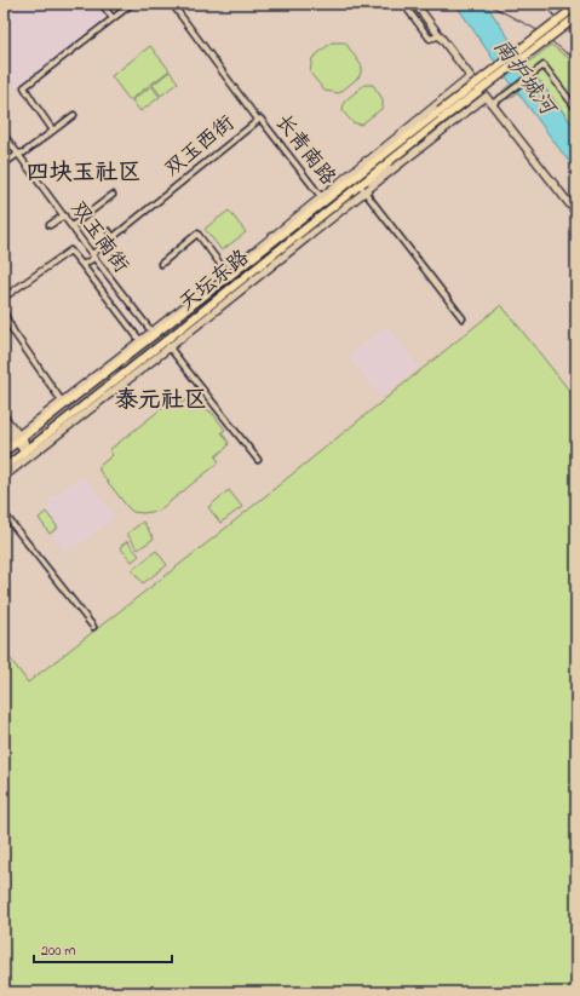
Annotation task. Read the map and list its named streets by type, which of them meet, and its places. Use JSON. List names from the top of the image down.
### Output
{
  "streets": {
    "main road": ["天坛东路"],
    "street": ["双玉西街", "长青南路", "双玉南街"]
  },
  "crossings": [
    ["双玉西街", "长青南路"],
    ["双玉西街", "双玉南街"],
    ["长青南路", "天坛东路"],
    ["双玉南街", "天坛东路"]
  ],
  "districts": ["四块玉社区", "泰元社区"],
  "water": ["南护城河"],
  "scale_bar": "200 m"
}
